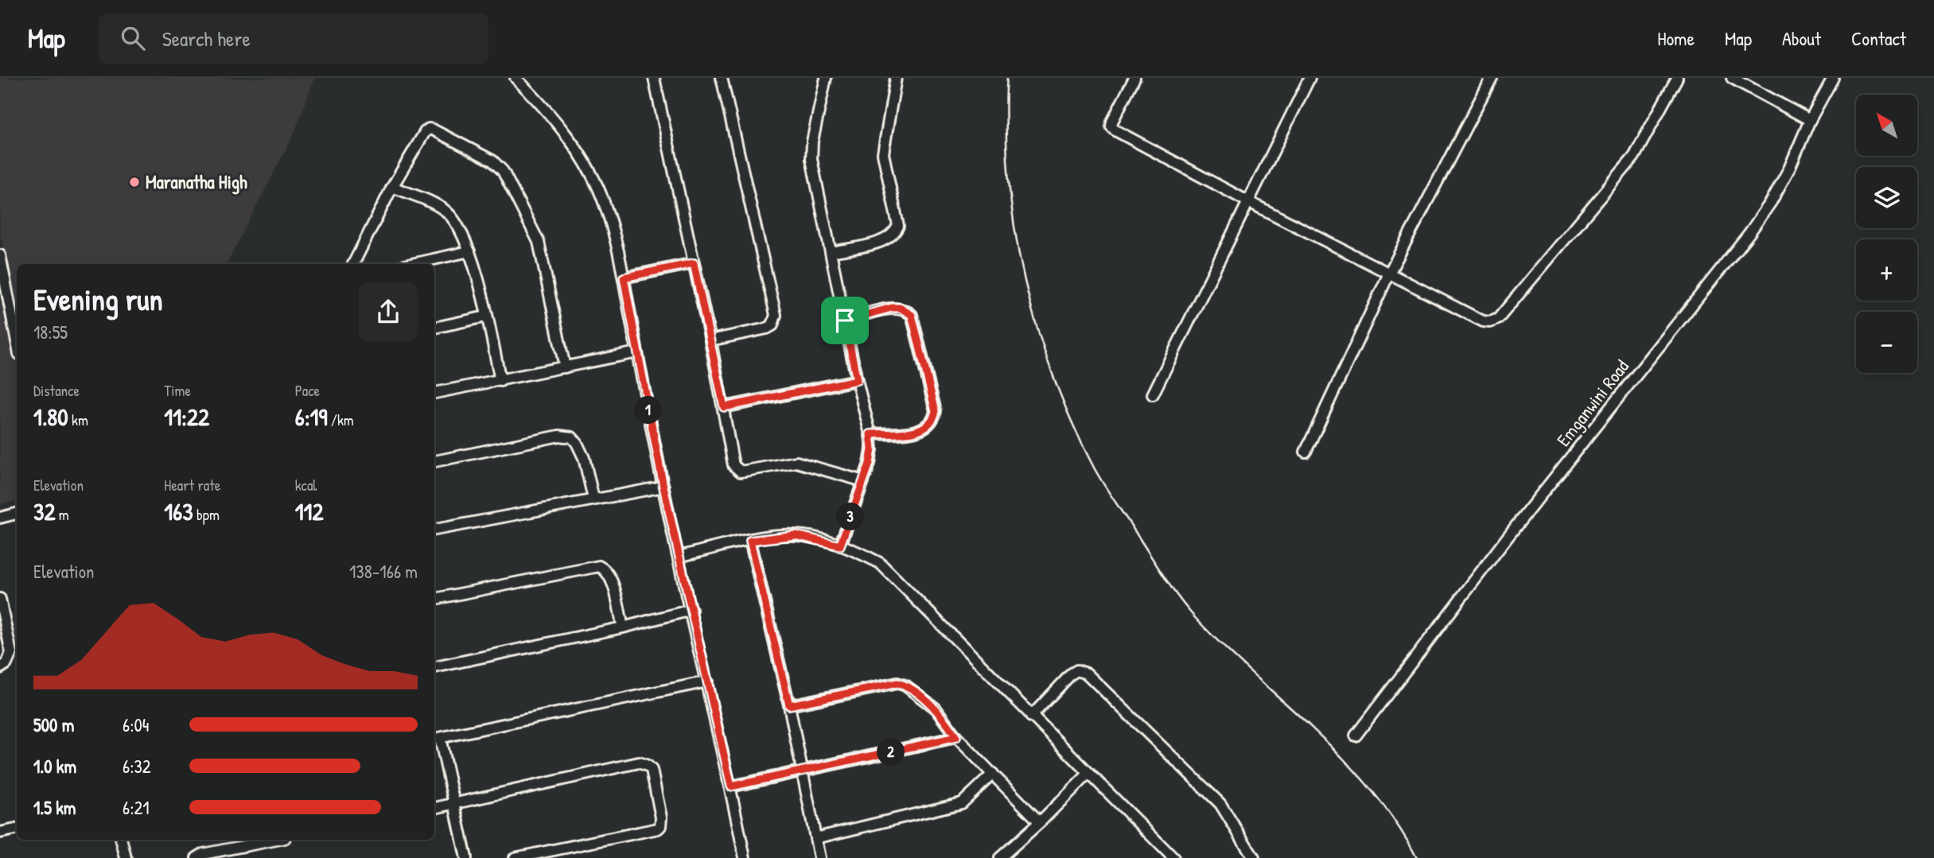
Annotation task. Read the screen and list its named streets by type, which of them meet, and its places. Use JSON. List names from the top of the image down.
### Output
{
  "streets": {
    "street": ["Emganwini Road"]
  },
  "places": ["Maranatha High"],
  "north": "top left",
  "page": {
    "header": "Map",
    "search": "Search here",
    "nav": [
      "Home",
      "Map",
      "About",
      "Contact"
    ],
    "map_buttons": ["+", "−"],
    "heading": ["Evening run", "18:55"],
    "stats": [
      ["Distance", "1.80 km"],
      ["Time", "11:22"],
      ["Pace", "6:19 /km"],
      ["Elevation", "32 m"],
      ["Heart rate", "163 bpm"],
      ["kcal", "112"]
    ],
    "pins": ["1", "3", "2"],
    "chart": ["Elevation", "138–166 m"],
    "list": [
      {
        "name": "500 m",
        "note": "6:04"
      },
      {
        "name": "1.0 km",
        "note": "6:32"
      },
      {
        "name": "1.5 km",
        "note": "6:21"
      }
    ]
  }
}
